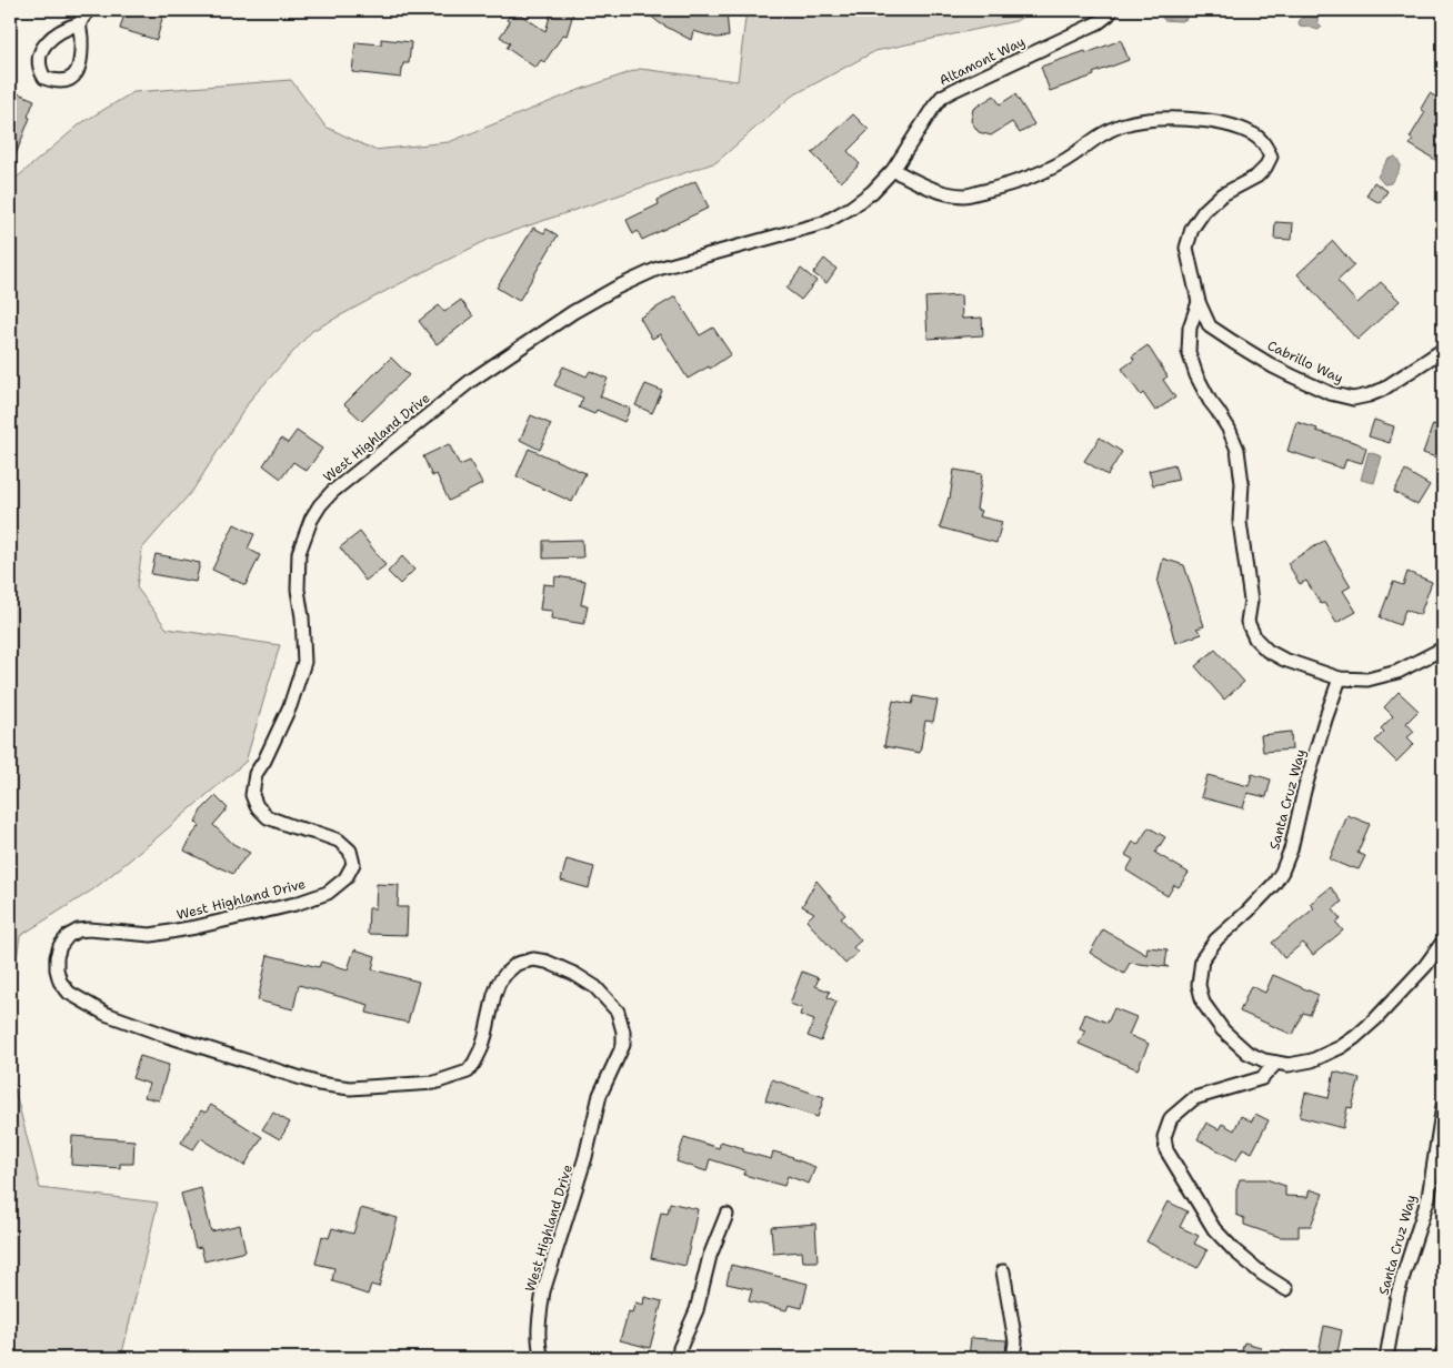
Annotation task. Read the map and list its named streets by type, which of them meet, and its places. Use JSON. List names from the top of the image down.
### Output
{
  "streets": {
    "street": [
      "Altamont Way",
      "Cabrillo Way",
      "West Highland Drive",
      "Santa Cruz Way"
    ]
  },
  "crossings": [
    ["Altamont Way", "West Highland Drive"]
  ]
}
